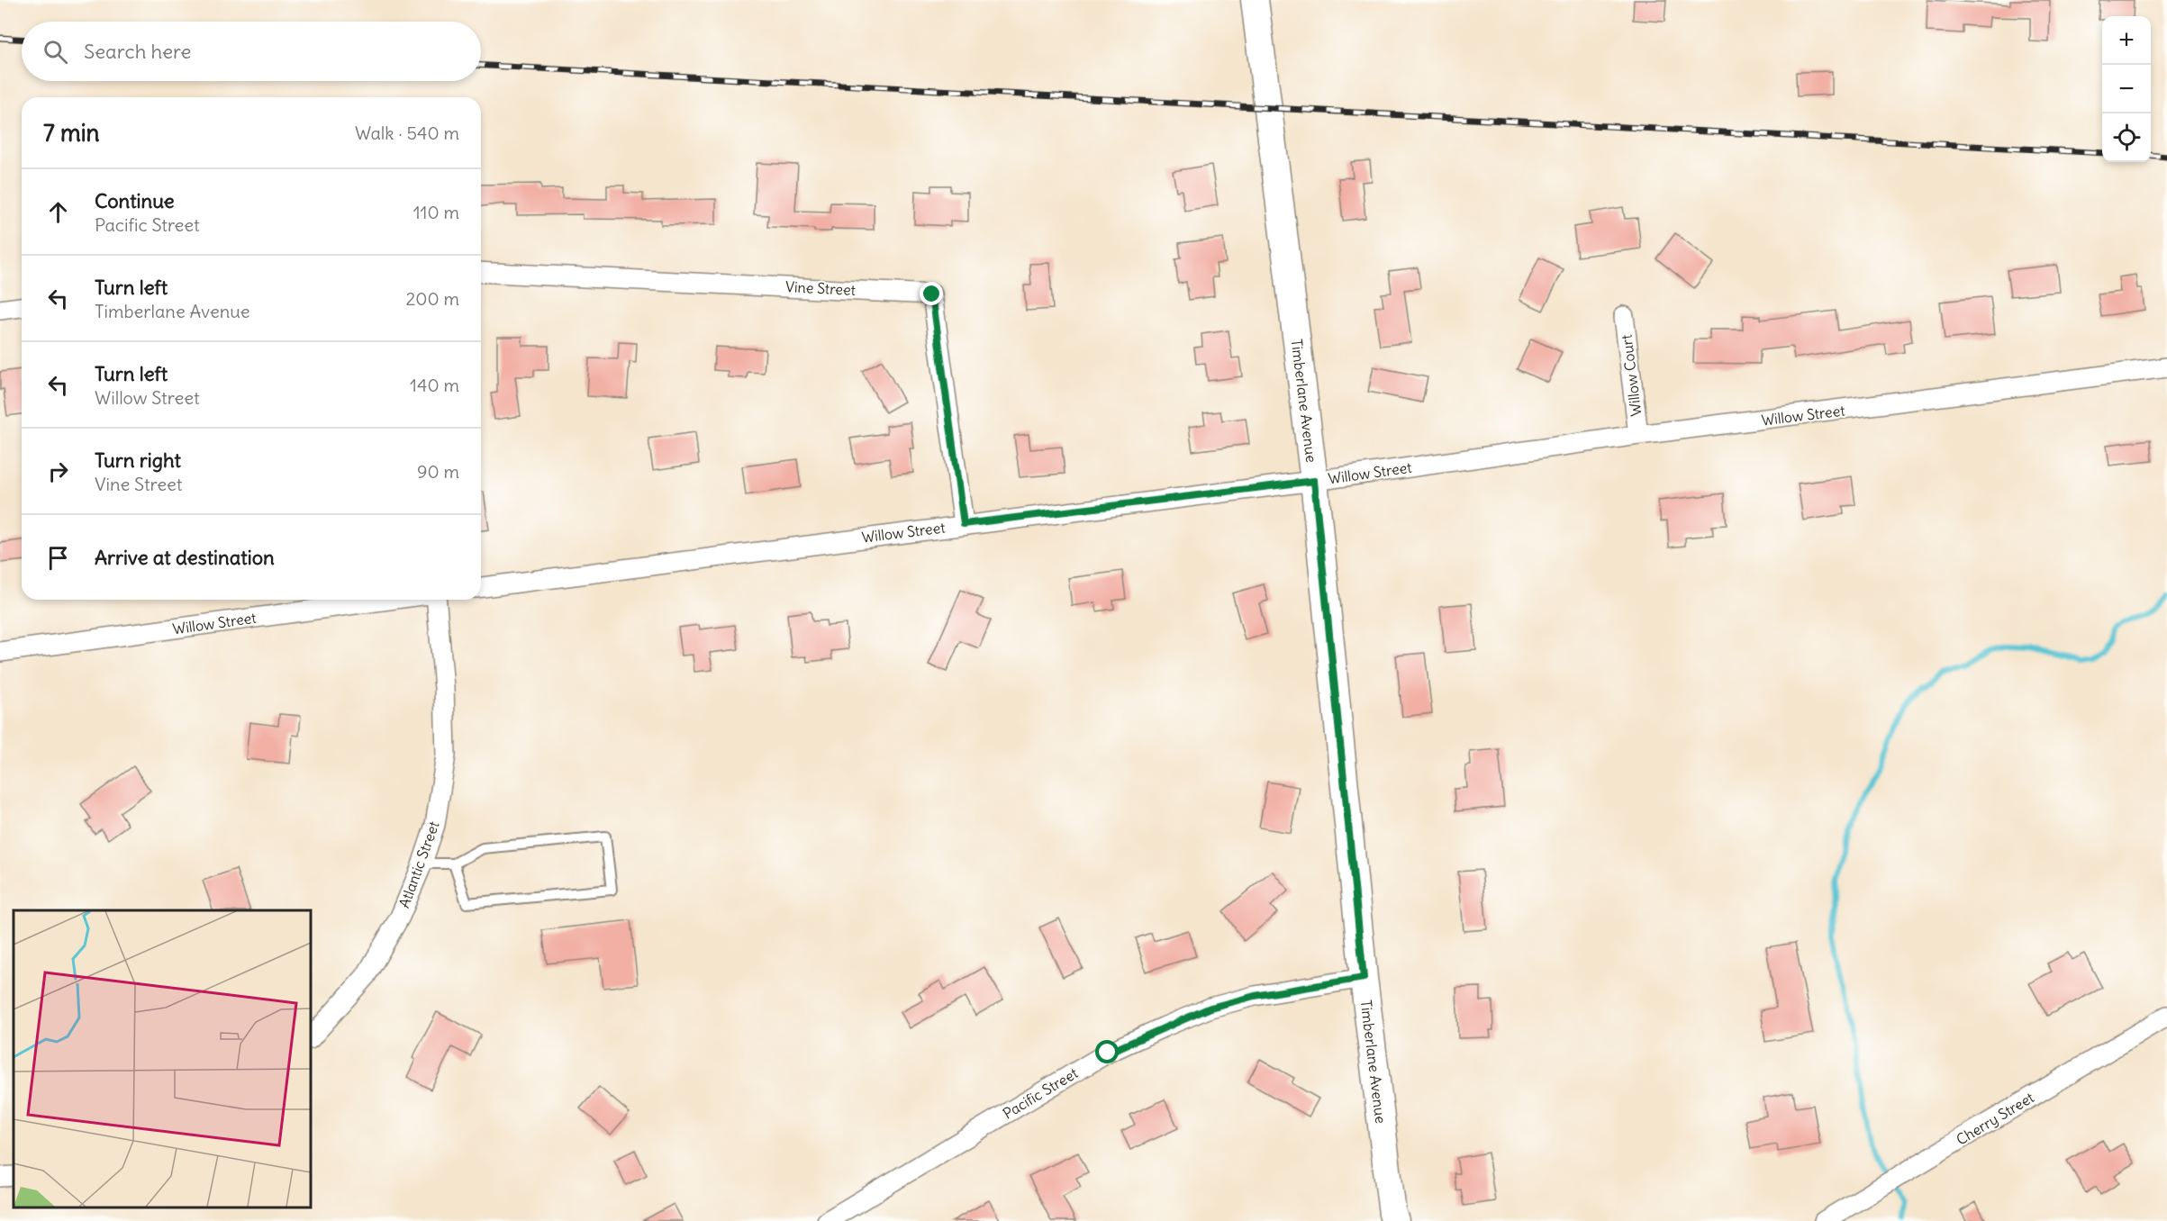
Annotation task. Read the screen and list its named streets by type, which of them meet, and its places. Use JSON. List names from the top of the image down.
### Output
{
  "streets": {
    "street": [
      "Vine Street",
      "Willow Court",
      "Timberlane Avenue",
      "Willow Street",
      "Atlantic Street",
      "Pacific Street",
      "Cherry Street"
    ]
  },
  "crossings": [
    ["Vine Street", "Willow Street"],
    ["Willow Court", "Willow Street"],
    ["Timberlane Avenue", "Willow Street"],
    ["Timberlane Avenue", "Pacific Street"]
  ],
  "page": {
    "map_buttons": ["+", "−"],
    "search": "Search here",
    "heading": ["7 min", "Walk · 540 m"],
    "list": [
      ["Continue", "Pacific Street", "110 m"],
      ["Turn left", "Timberlane Avenue", "200 m"],
      ["Turn left", "Willow Street", "140 m"],
      ["Turn right", "Vine Street", "90 m"],
      "Arrive at destination"
    ]
  }
}
